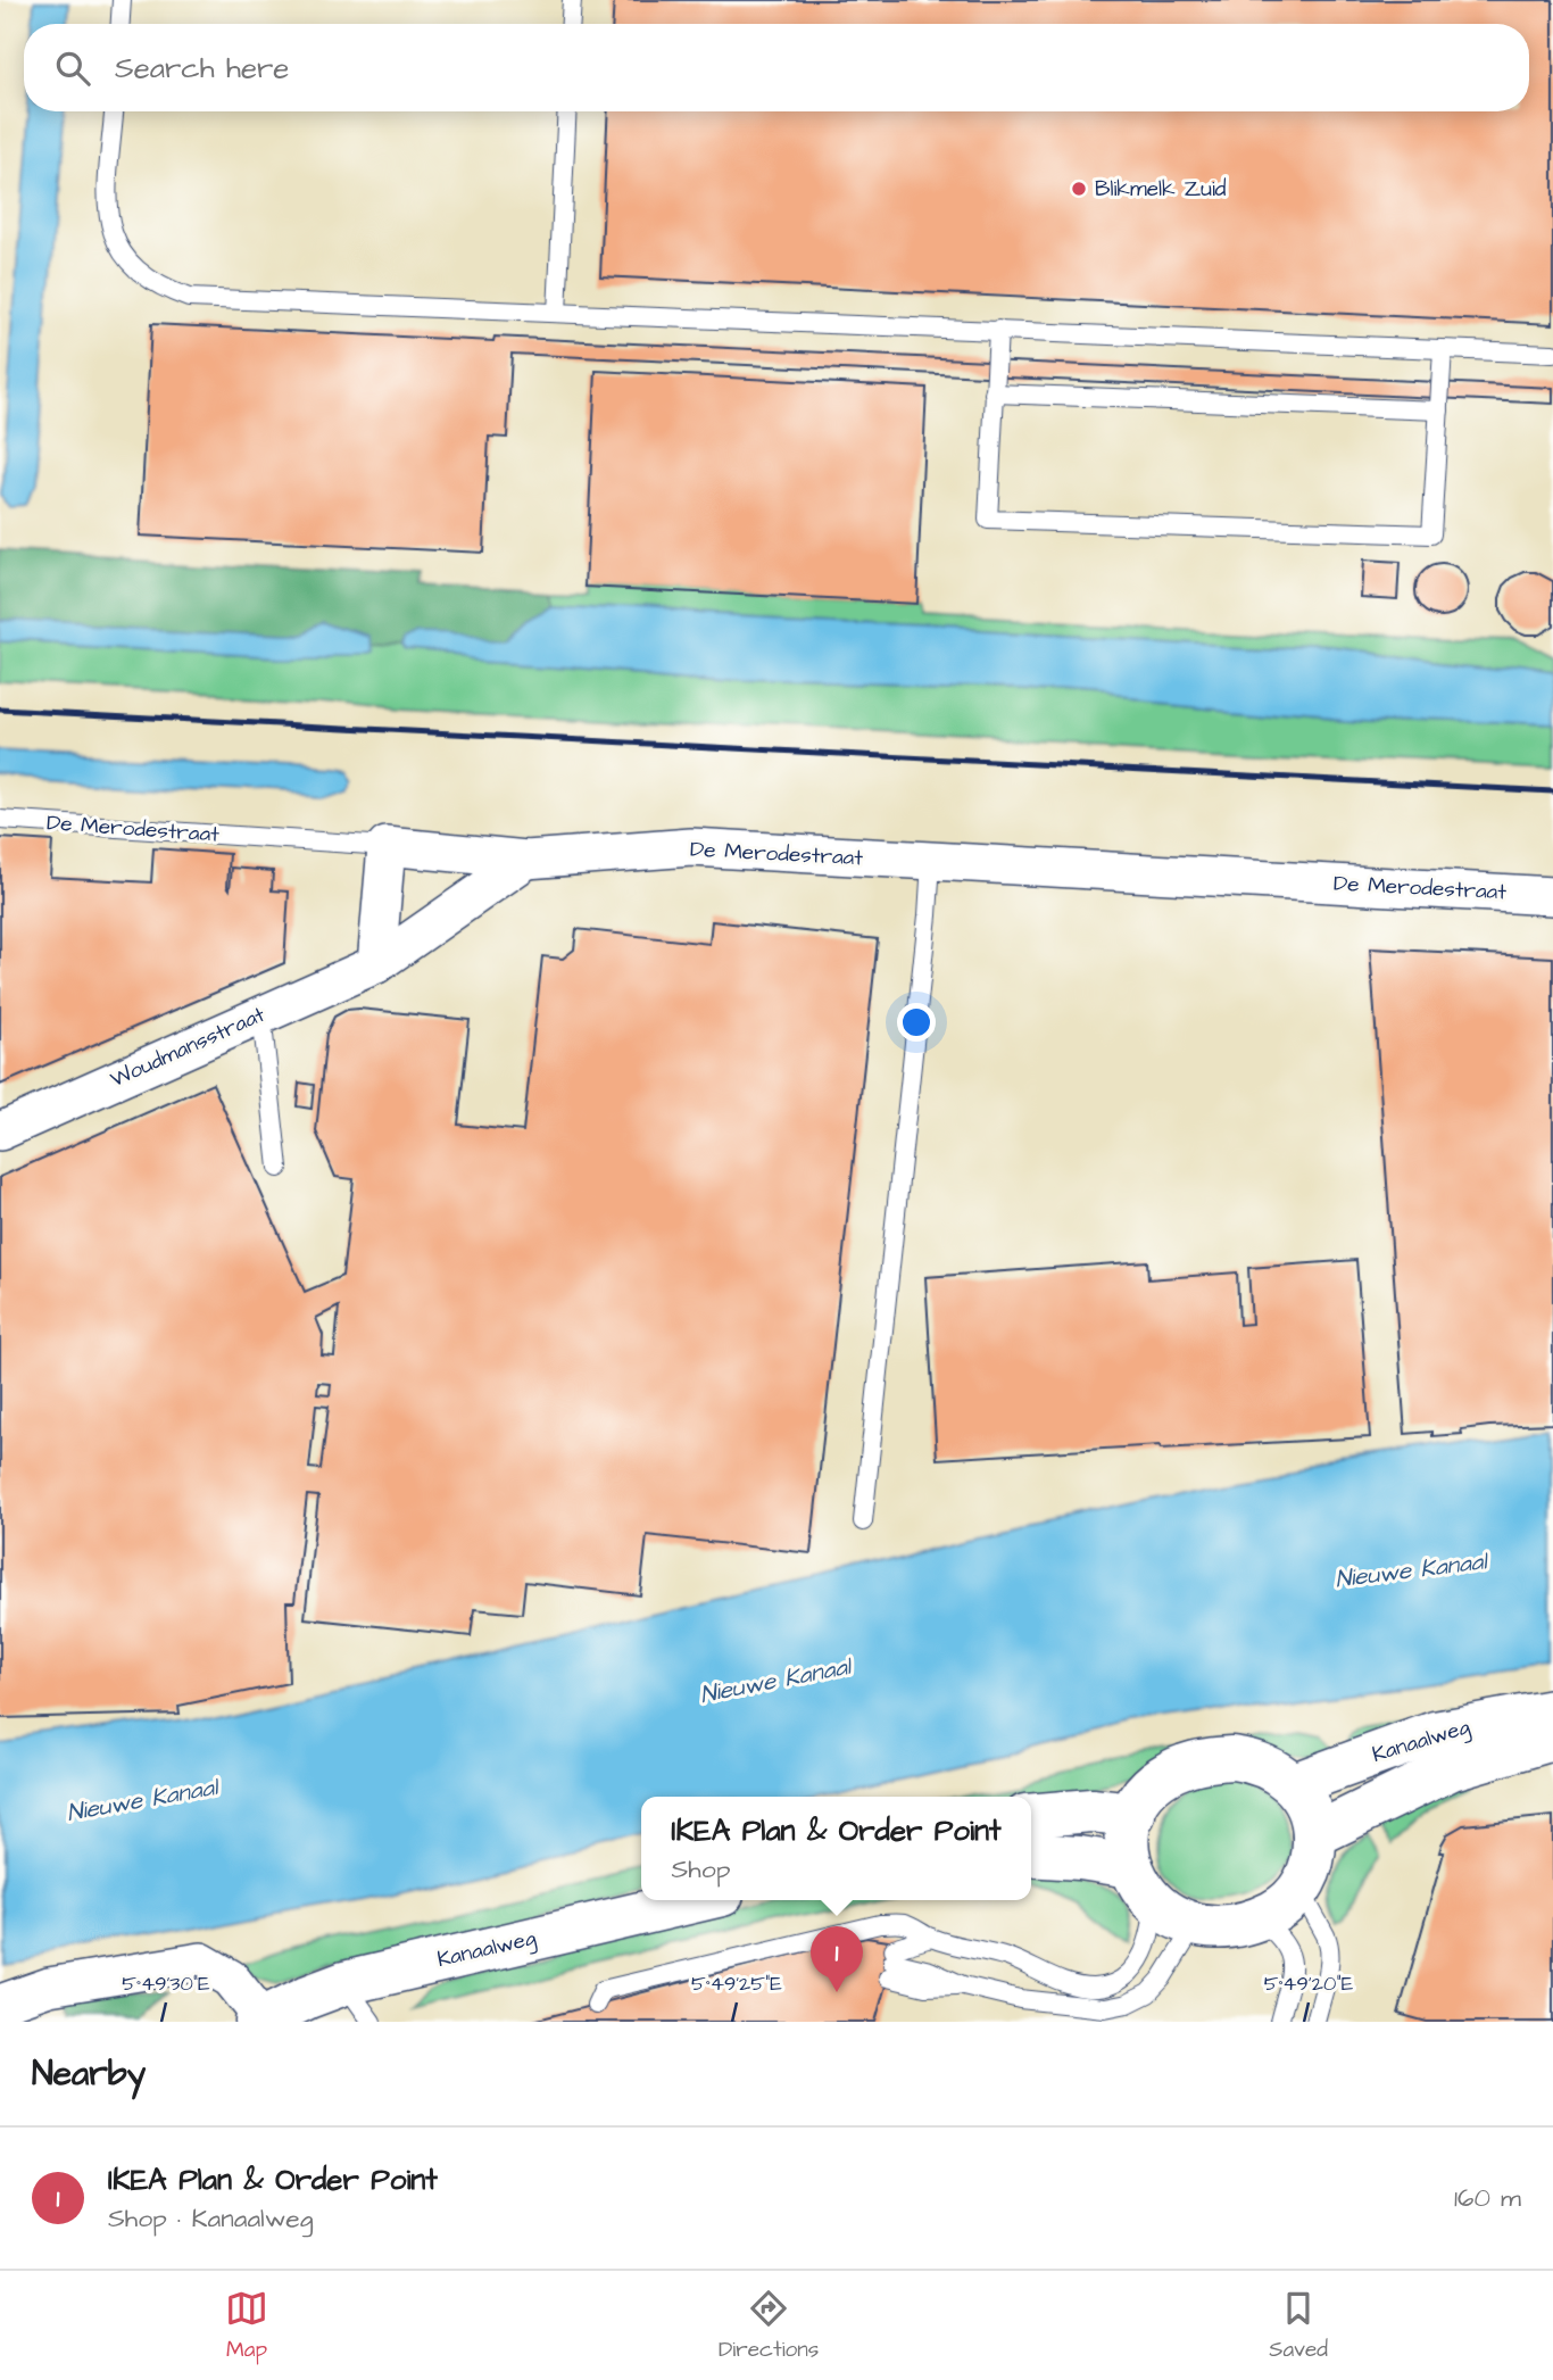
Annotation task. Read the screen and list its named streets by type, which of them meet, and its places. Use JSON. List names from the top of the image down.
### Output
{
  "streets": {
    "main road": ["Kanaalweg"],
    "street": ["De Merodestraat", "Woudmansstraat"]
  },
  "crossings": [
    ["De Merodestraat", "Woudmansstraat"]
  ],
  "water": ["Nieuwe Kanaal"],
  "places": ["Blikmelk Zuid"],
  "page": {
    "search": "Search here",
    "popup": ["IKEA Plan & Order Point", "Shop"],
    "pins": "1",
    "heading": "Nearby",
    "list": [
      {
        "mark": "1",
        "name": "IKEA Plan & Order Point",
        "note": "Shop · Kanaalweg",
        "value": "160 m"
      }
    ],
    "nav": ["Map", "Directions", "Saved"]
  },
  "coordinates": ["5°49'30\"E", "5°49'25\"E", "5°49'20\"E"]
}
